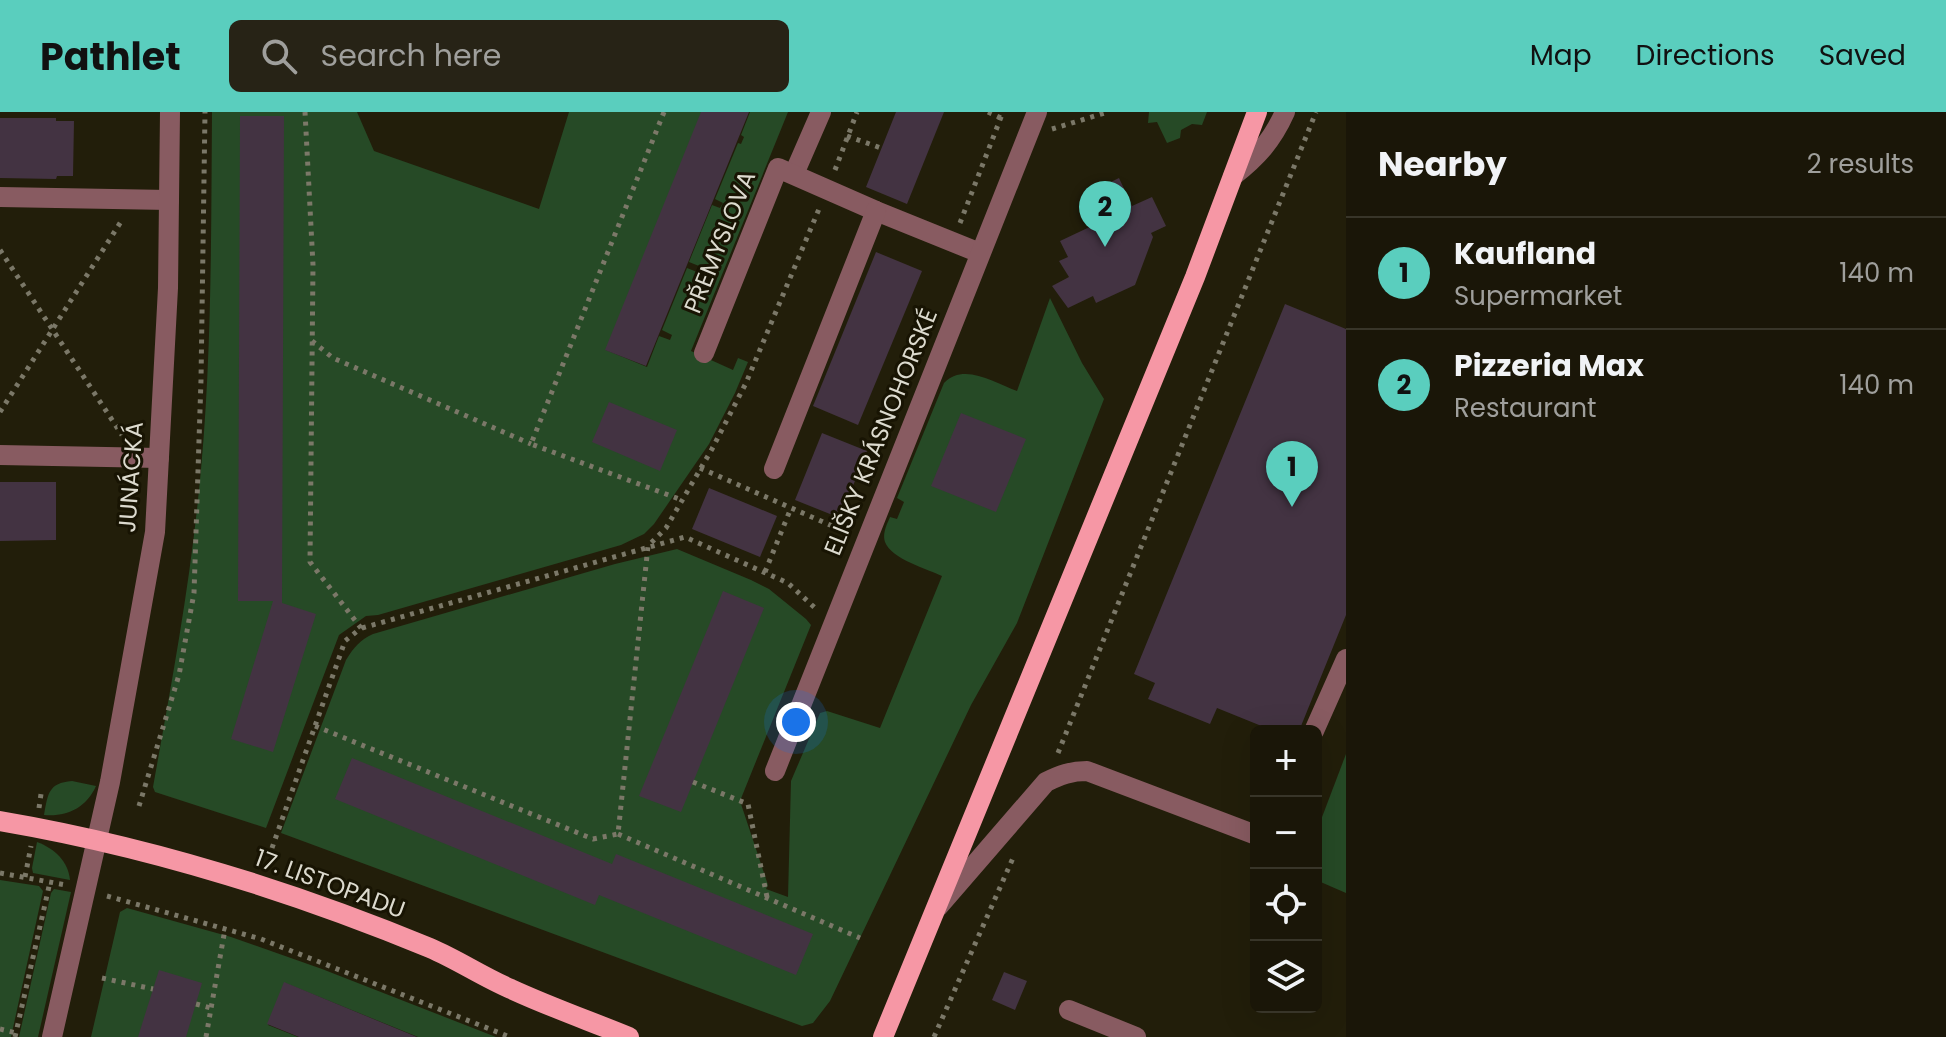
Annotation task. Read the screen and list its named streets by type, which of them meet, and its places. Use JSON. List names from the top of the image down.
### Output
{
  "streets": {
    "main road": ["17. LISTOPADU"],
    "street": ["PŘEMYSLOVA", "ELIŠKY KRÁSNOHORSKÉ", "JUNÁCKÁ"]
  },
  "crossings": [
    ["PŘEMYSLOVA", "ELIŠKY KRÁSNOHORSKÉ"],
    ["JUNÁCKÁ", "17. LISTOPADU"]
  ],
  "page": {
    "header": "Pathlet",
    "search": "Search here",
    "nav": ["Map", "Directions", "Saved"],
    "heading": ["Nearby", "2 results"],
    "pins": ["2", "1"],
    "list": [
      {
        "mark": "1",
        "name": "Kaufland",
        "note": "Supermarket",
        "value": "140 m"
      },
      {
        "mark": "2",
        "name": "Pizzeria Max",
        "note": "Restaurant",
        "value": "140 m"
      }
    ],
    "map_buttons": ["+", "−"]
  }
}
